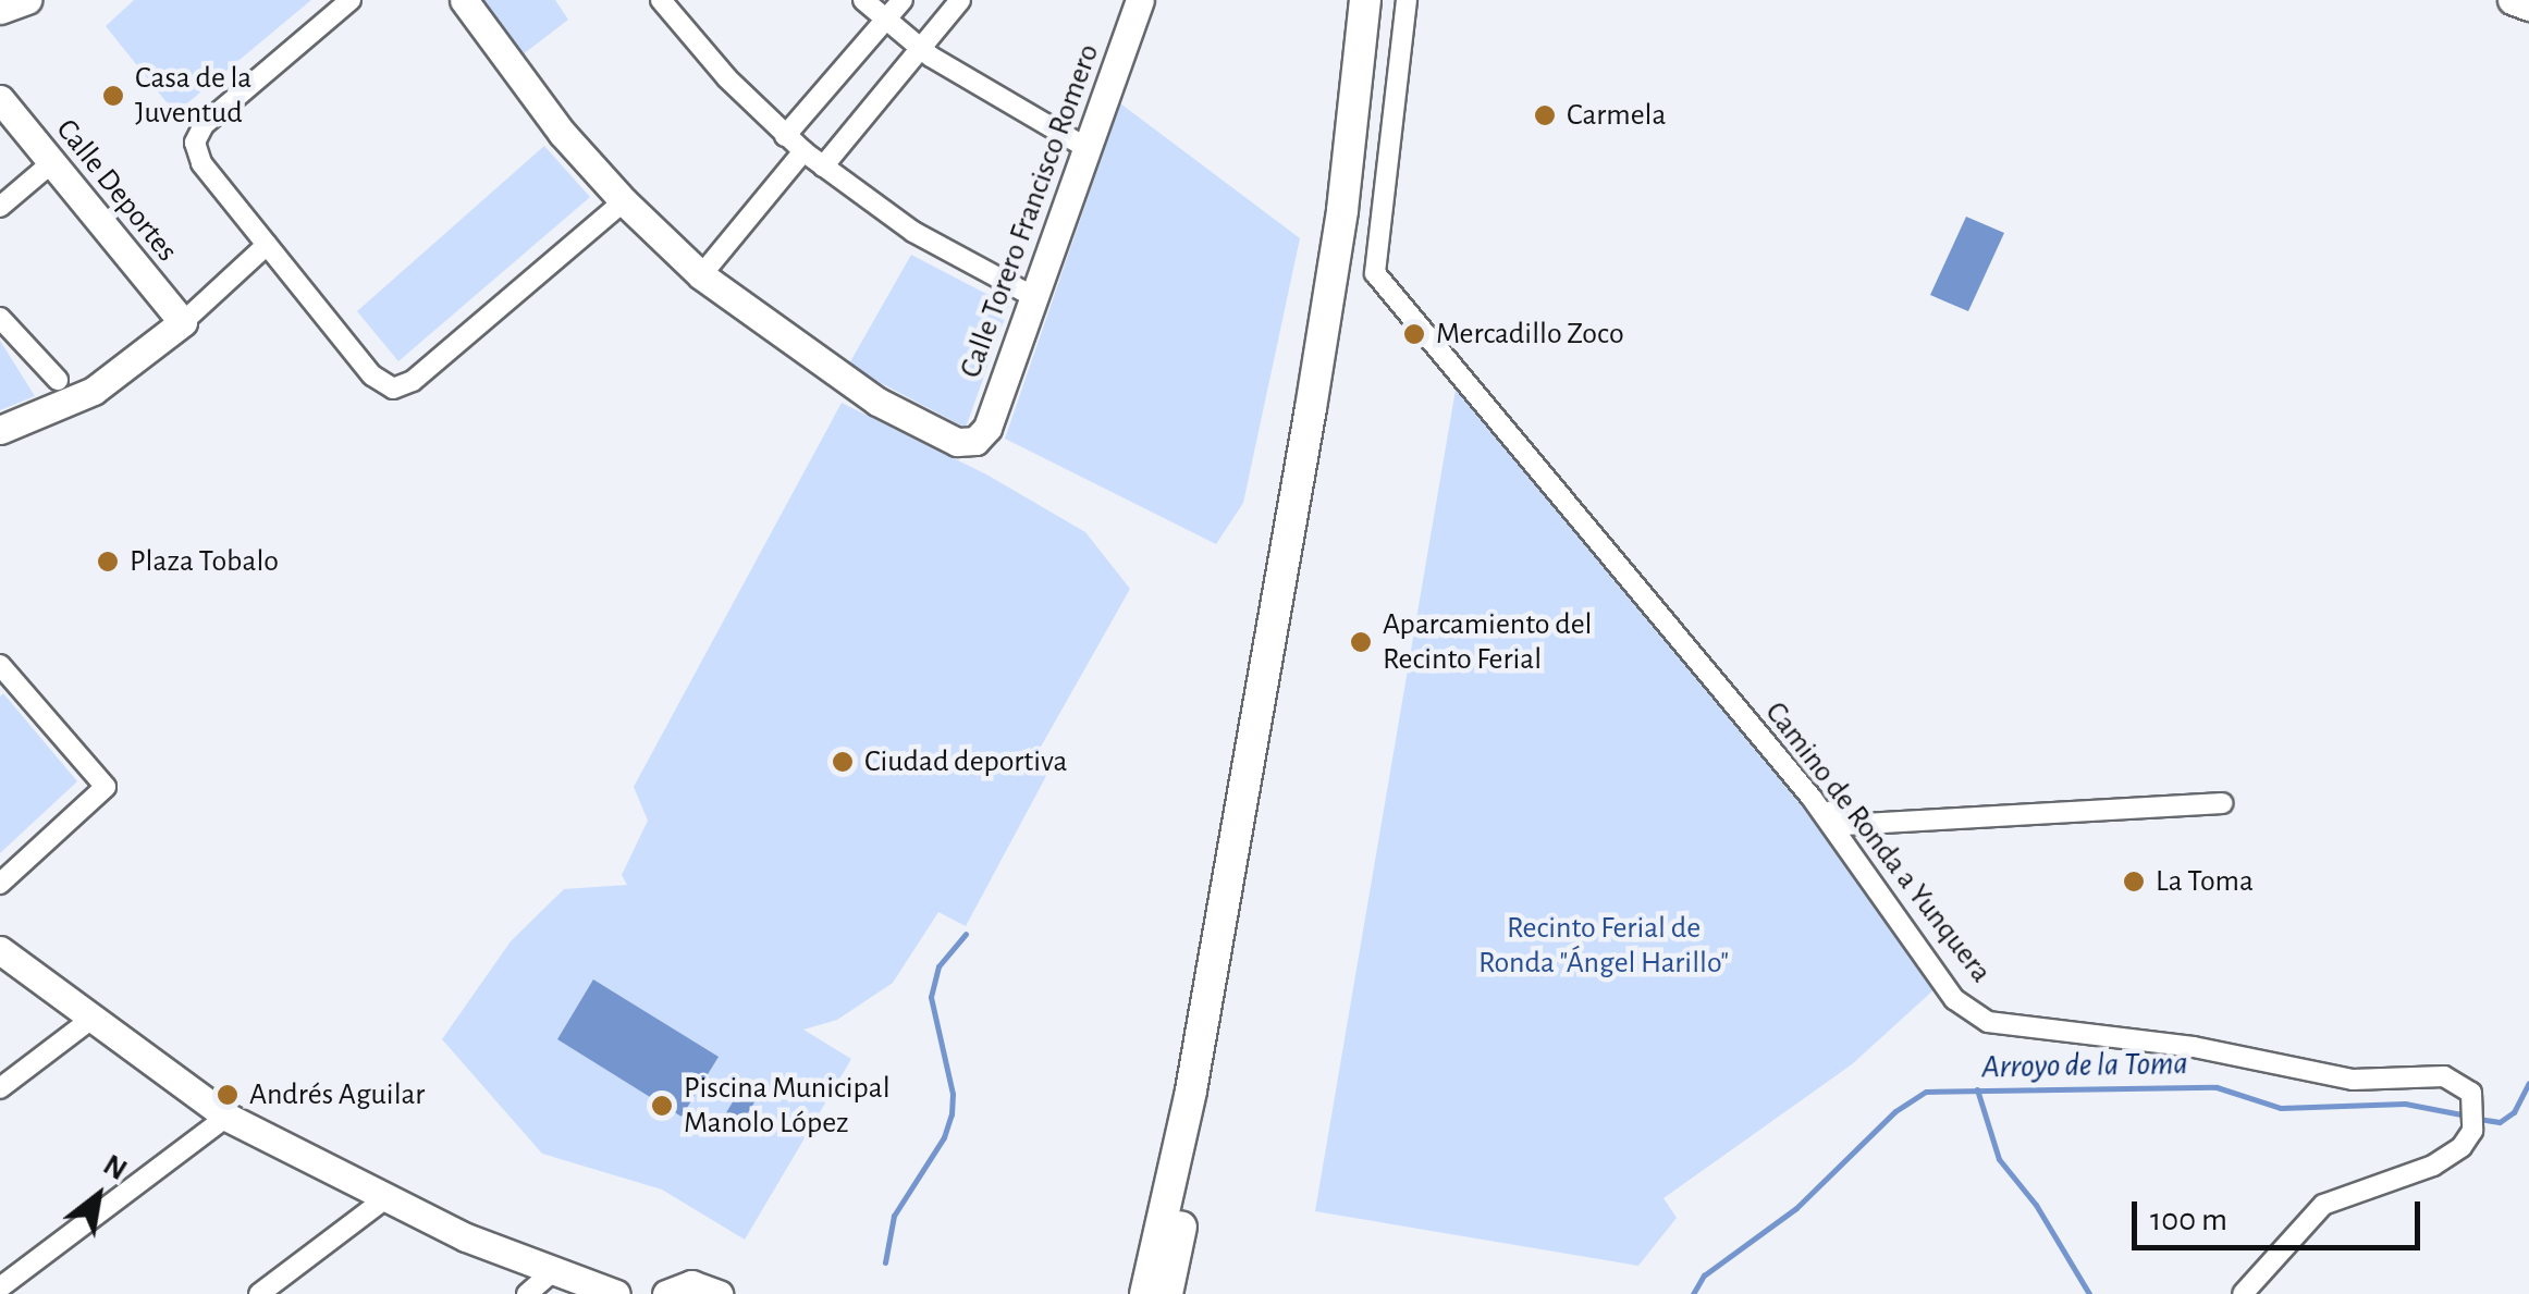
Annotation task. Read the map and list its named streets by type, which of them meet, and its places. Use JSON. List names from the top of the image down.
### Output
{
  "streets": {
    "street": ["Calle Deportes", "Calle Torero Francisco Romero", "Camino de Ronda a Yunquera"]
  },
  "water": ["Arroyo de la Toma"],
  "parks": ["Recinto Ferial de Ronda \"Ángel Harillo\""],
  "places": [
    "Casa de la Juventud",
    "Carmela",
    "Mercadillo Zoco",
    "Plaza Tobalo",
    "Aparcamiento del Recinto Ferial",
    "Ciudad deportiva",
    "La Toma",
    "Andrés Aguilar",
    "Piscina Municipal Manolo López"
  ],
  "scale_bar": "100 m",
  "north": "top right"
}
